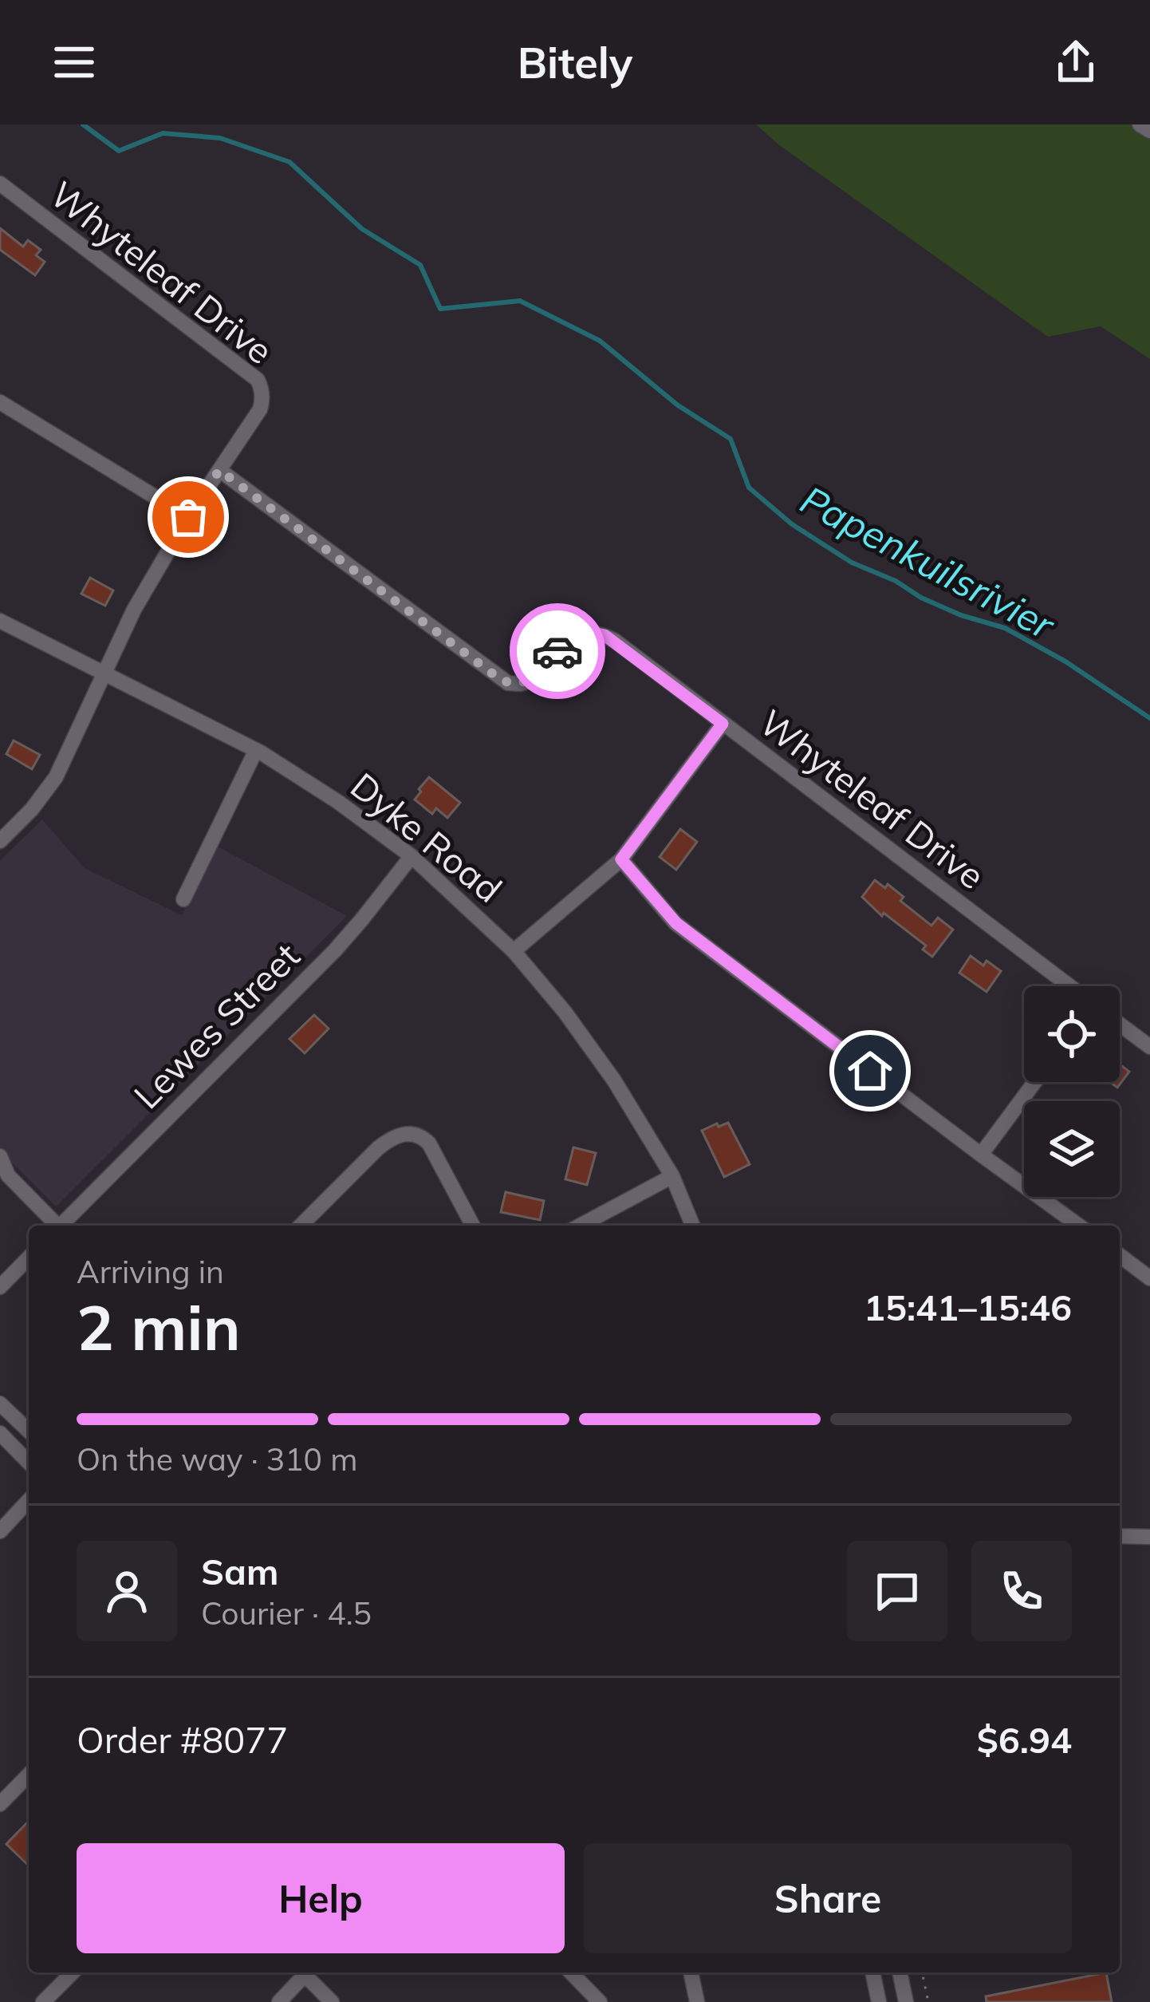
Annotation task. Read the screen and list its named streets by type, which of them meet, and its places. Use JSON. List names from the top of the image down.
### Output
{
  "streets": {
    "street": ["Whyteleaf Drive", "Dyke Road", "Lewes Street"]
  },
  "crossings": [
    ["Dyke Road", "Lewes Street"]
  ],
  "water": ["Papenkuilsrivier"],
  "page": {
    "header": "Bitely",
    "heading": ["2 min", "Arriving in", "15:41–15:46"],
    "panel": [
      "Sam",
      "Courier · 4.5",
      "Order #8077",
      "$6.94"
    ],
    "bar": "On the way · 310 m",
    "buttons": ["Help", "Share"]
  }
}
